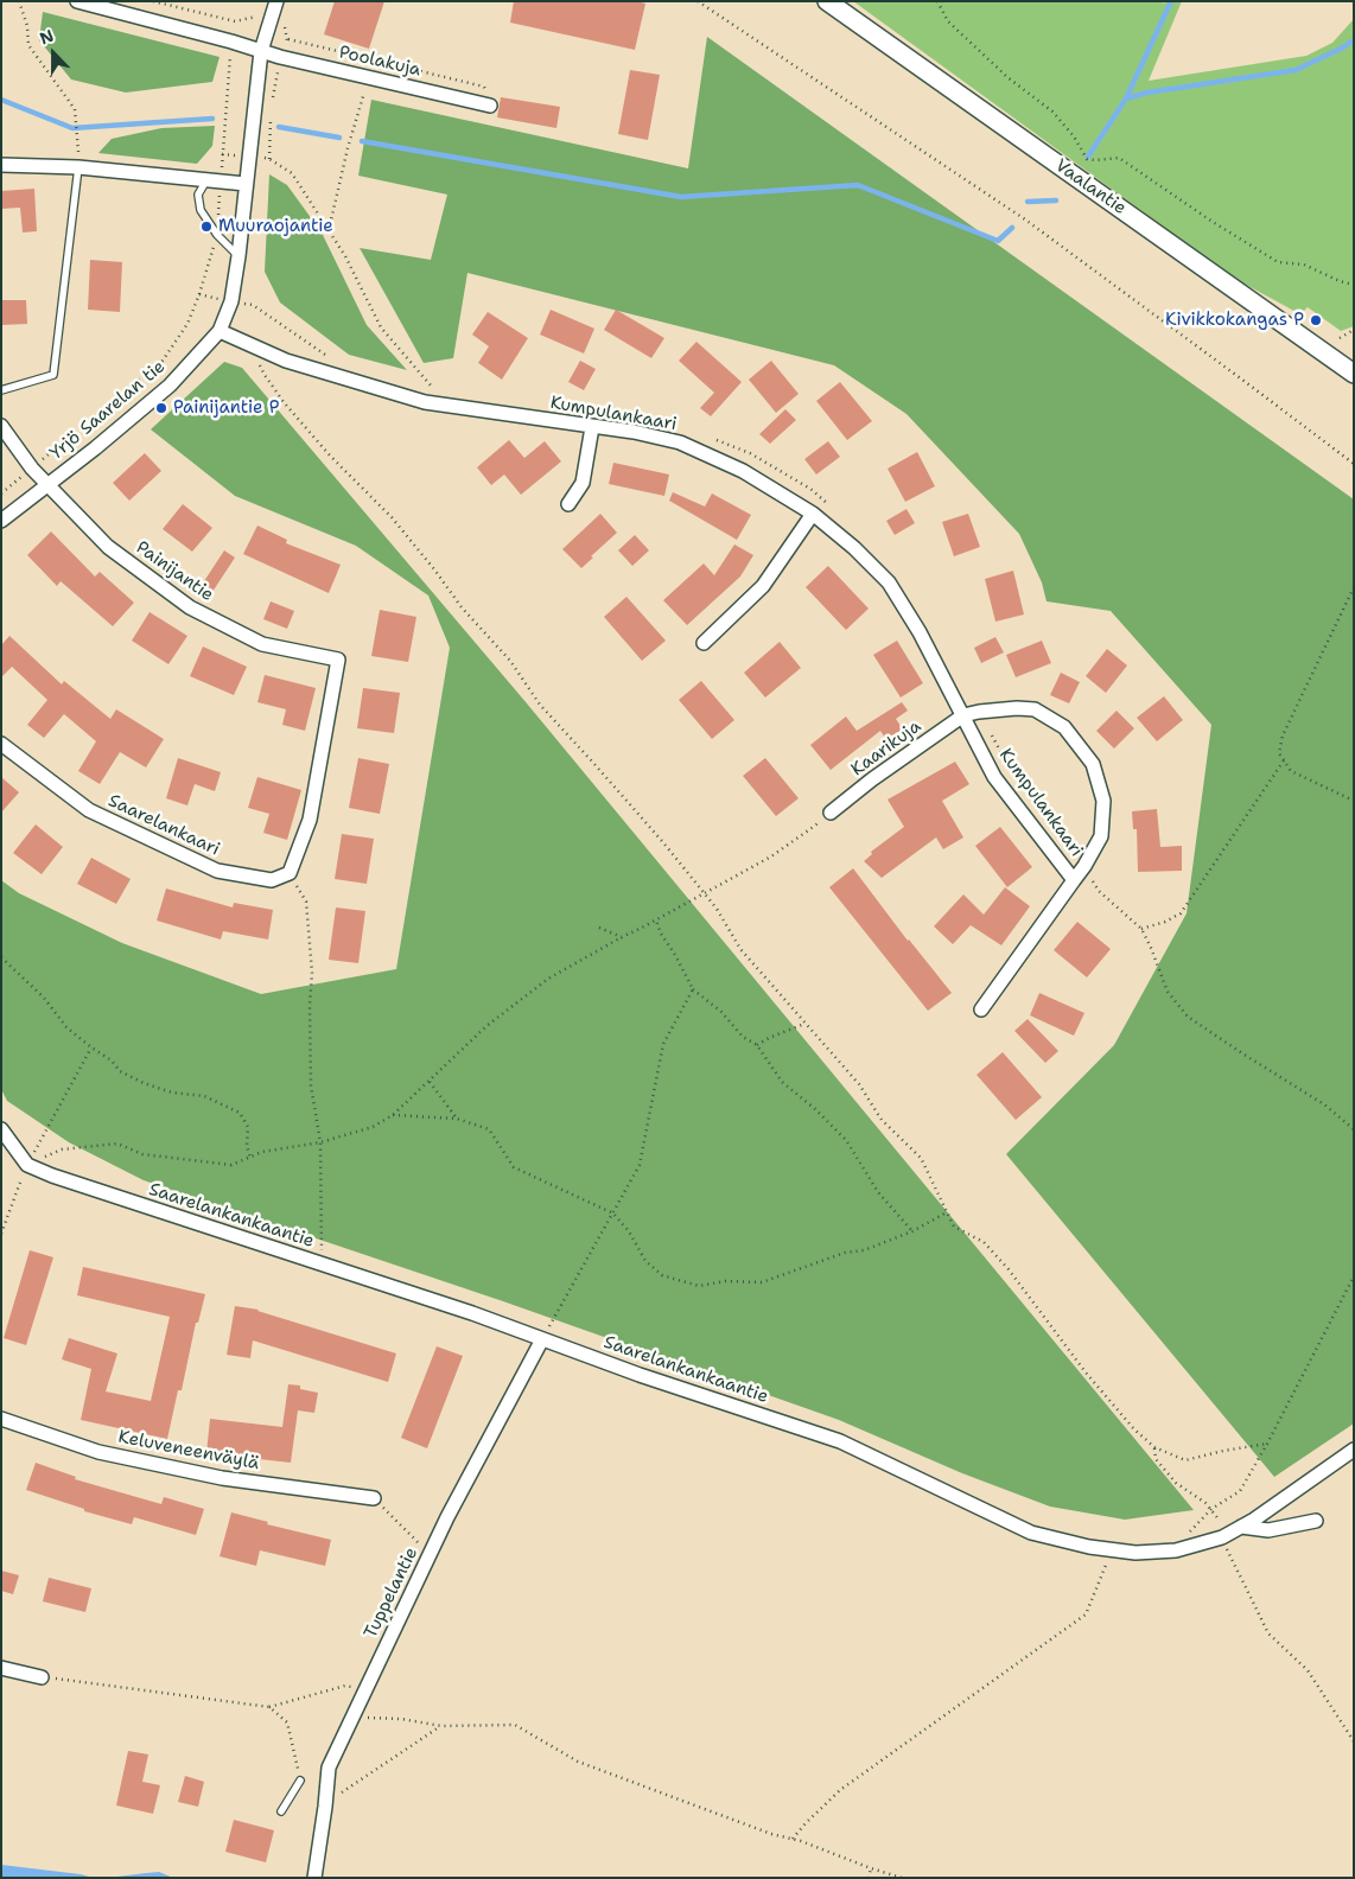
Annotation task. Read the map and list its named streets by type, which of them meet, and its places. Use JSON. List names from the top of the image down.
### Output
{
  "streets": {
    "street": [
      "Poolakuja",
      "Vaalantie",
      "Yrjö Saarelan tie",
      "Kumpulankaari",
      "Painijantie",
      "Kaarikuja",
      "Saarelankaari",
      "Saarelankankaantie",
      "Keluveneenväylä",
      "Tuppelantie"
    ]
  },
  "crossings": [
    ["Poolakuja", "Yrjö Saarelan tie"],
    ["Yrjö Saarelan tie", "Kumpulankaari"],
    ["Yrjö Saarelan tie", "Painijantie"],
    ["Kumpulankaari", "Kaarikuja"],
    ["Painijantie", "Saarelankaari"],
    ["Saarelankankaantie", "Tuppelantie"]
  ],
  "places": ["Muuraojantie", "Kivikkokangas P", "Painijantie P"],
  "north": "top"
}
